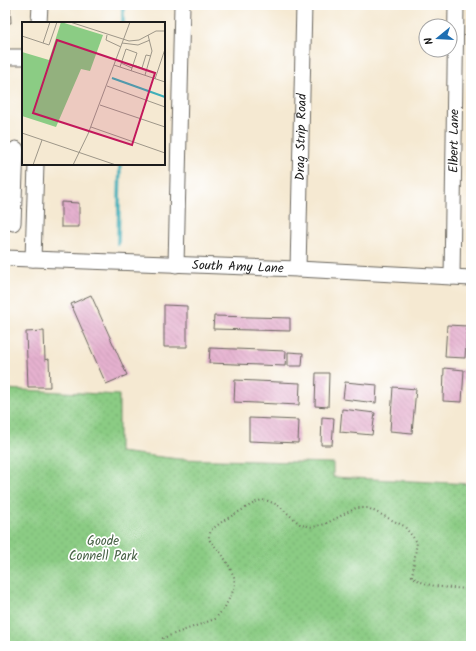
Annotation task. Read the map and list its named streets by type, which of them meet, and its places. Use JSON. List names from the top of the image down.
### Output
{
  "streets": {
    "street": ["Drag Strip Road", "Elbert Lane", "South Amy Lane"]
  },
  "crossings": [
    ["Drag Strip Road", "South Amy Lane"],
    ["Elbert Lane", "South Amy Lane"]
  ],
  "parks": ["Goode Connell Park"],
  "north": "left"
}
